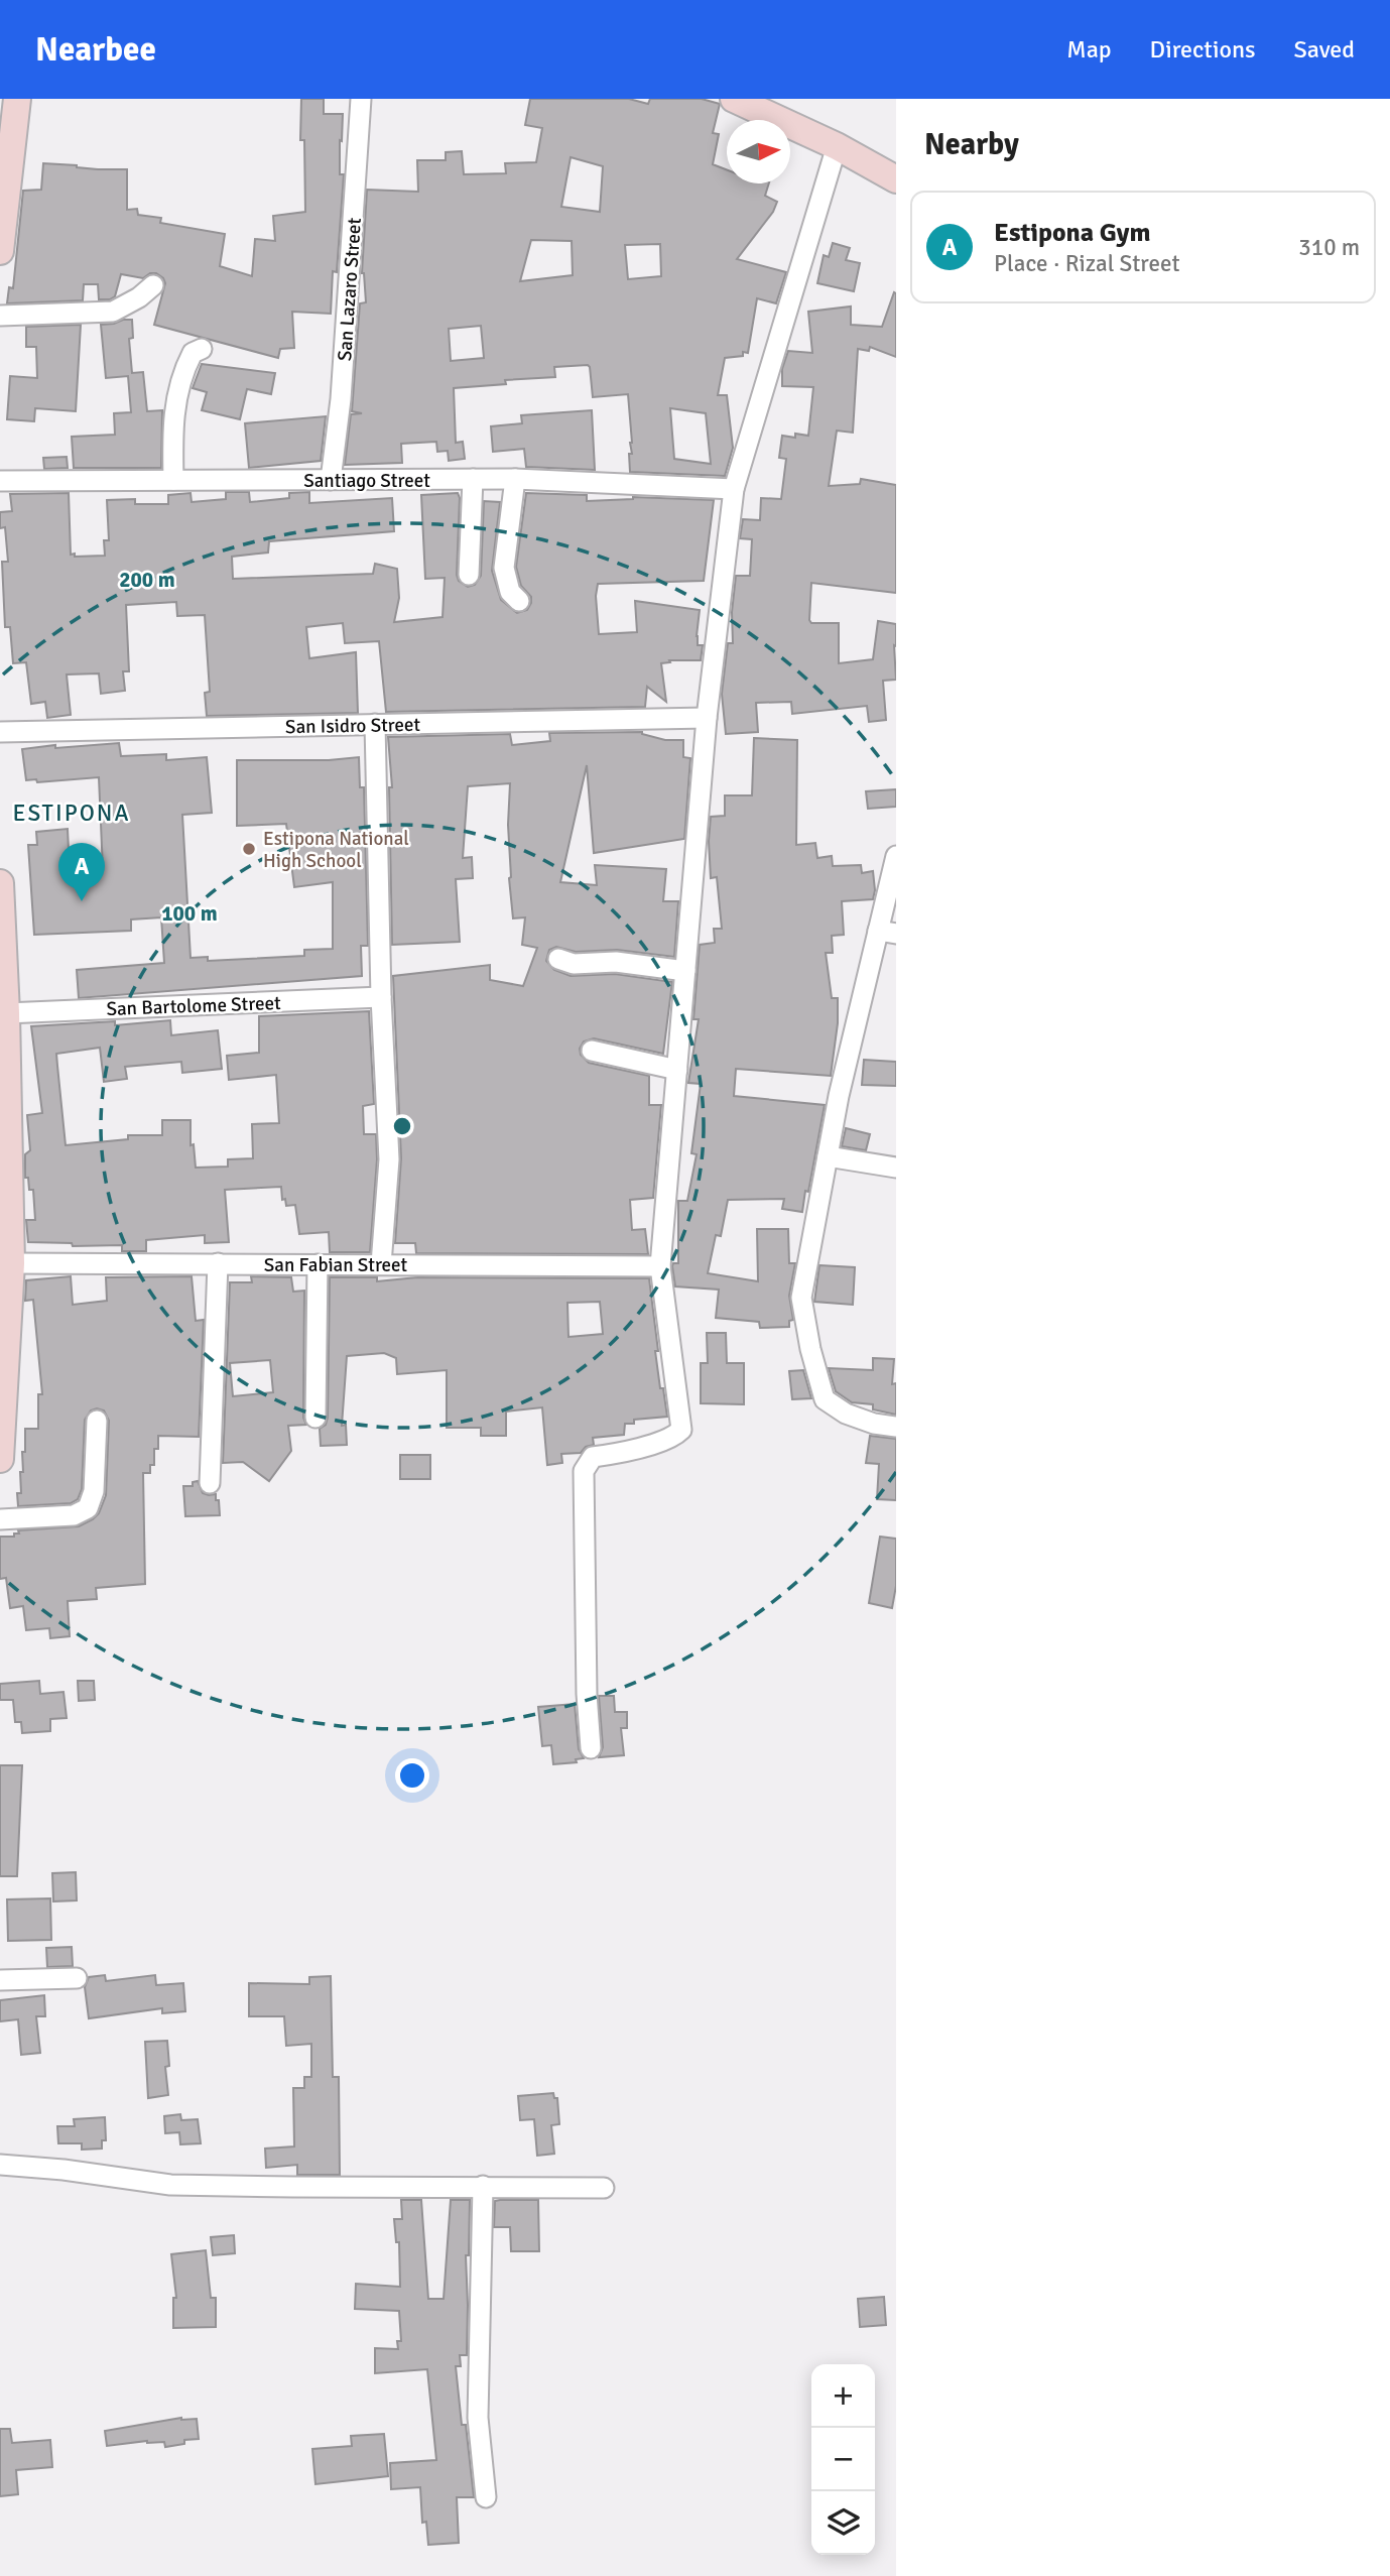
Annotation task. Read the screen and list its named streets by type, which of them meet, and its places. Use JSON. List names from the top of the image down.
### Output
{
  "streets": {
    "street": [
      "San Lazaro Street",
      "Santiago Street",
      "San Isidro Street",
      "San Bartolome Street",
      "San Fabian Street"
    ]
  },
  "crossings": [
    ["San Lazaro Street", "Santiago Street"]
  ],
  "districts": ["ESTIPONA"],
  "places": ["Estipona National High School"],
  "north": "right",
  "page": {
    "header": "Nearbee",
    "nav": ["Map", "Directions", "Saved"],
    "heading": "Nearby",
    "list": [
      {
        "mark": "A",
        "name": "Estipona Gym",
        "note": "Place · Rizal Street",
        "value": "310 m"
      }
    ],
    "pins": "A",
    "map_buttons": ["+", "−"]
  },
  "rings": ["200 m", "100 m"]
}
